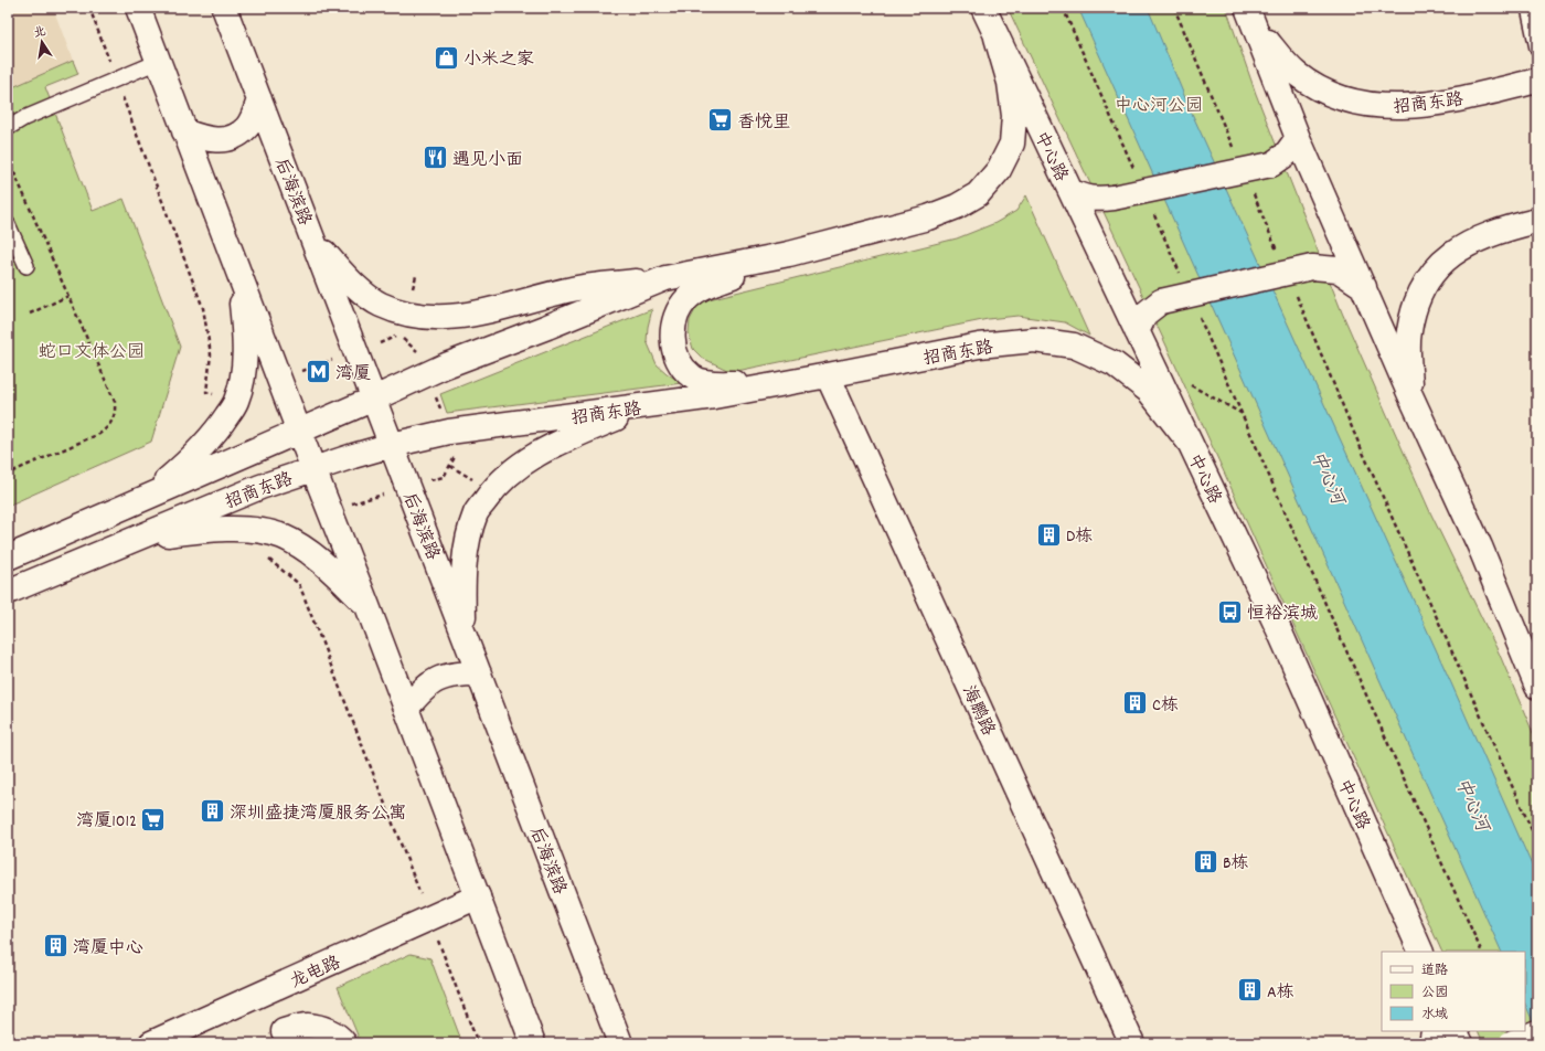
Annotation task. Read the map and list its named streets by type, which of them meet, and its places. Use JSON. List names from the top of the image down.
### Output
{
  "streets": {
    "main road": [
      "招商东路",
      "中心路",
      "后海滨路",
      "海鹏路",
      "龙电路"
    ]
  },
  "crossings": [
    ["招商东路", "中心路"],
    ["招商东路", "后海滨路"],
    ["招商东路", "海鹏路"]
  ],
  "water": ["中心河"],
  "parks": ["中心河公园", "蛇口文体公园"],
  "places": {
    "shop": ["小米之家"],
    "supermarket": ["香悦里", "湾厦1012"],
    "restaurant": ["遇见小面"],
    "metro station": ["湾厦"],
    "building": [
      "D栋",
      "C栋",
      "深圳盛捷湾厦服务公寓",
      "B栋",
      "湾厦中心",
      "A栋"
    ],
    "bus stop": ["恒裕滨城"]
  },
  "legend": ["道路", "公园", "水域"],
  "north": "top"
}
